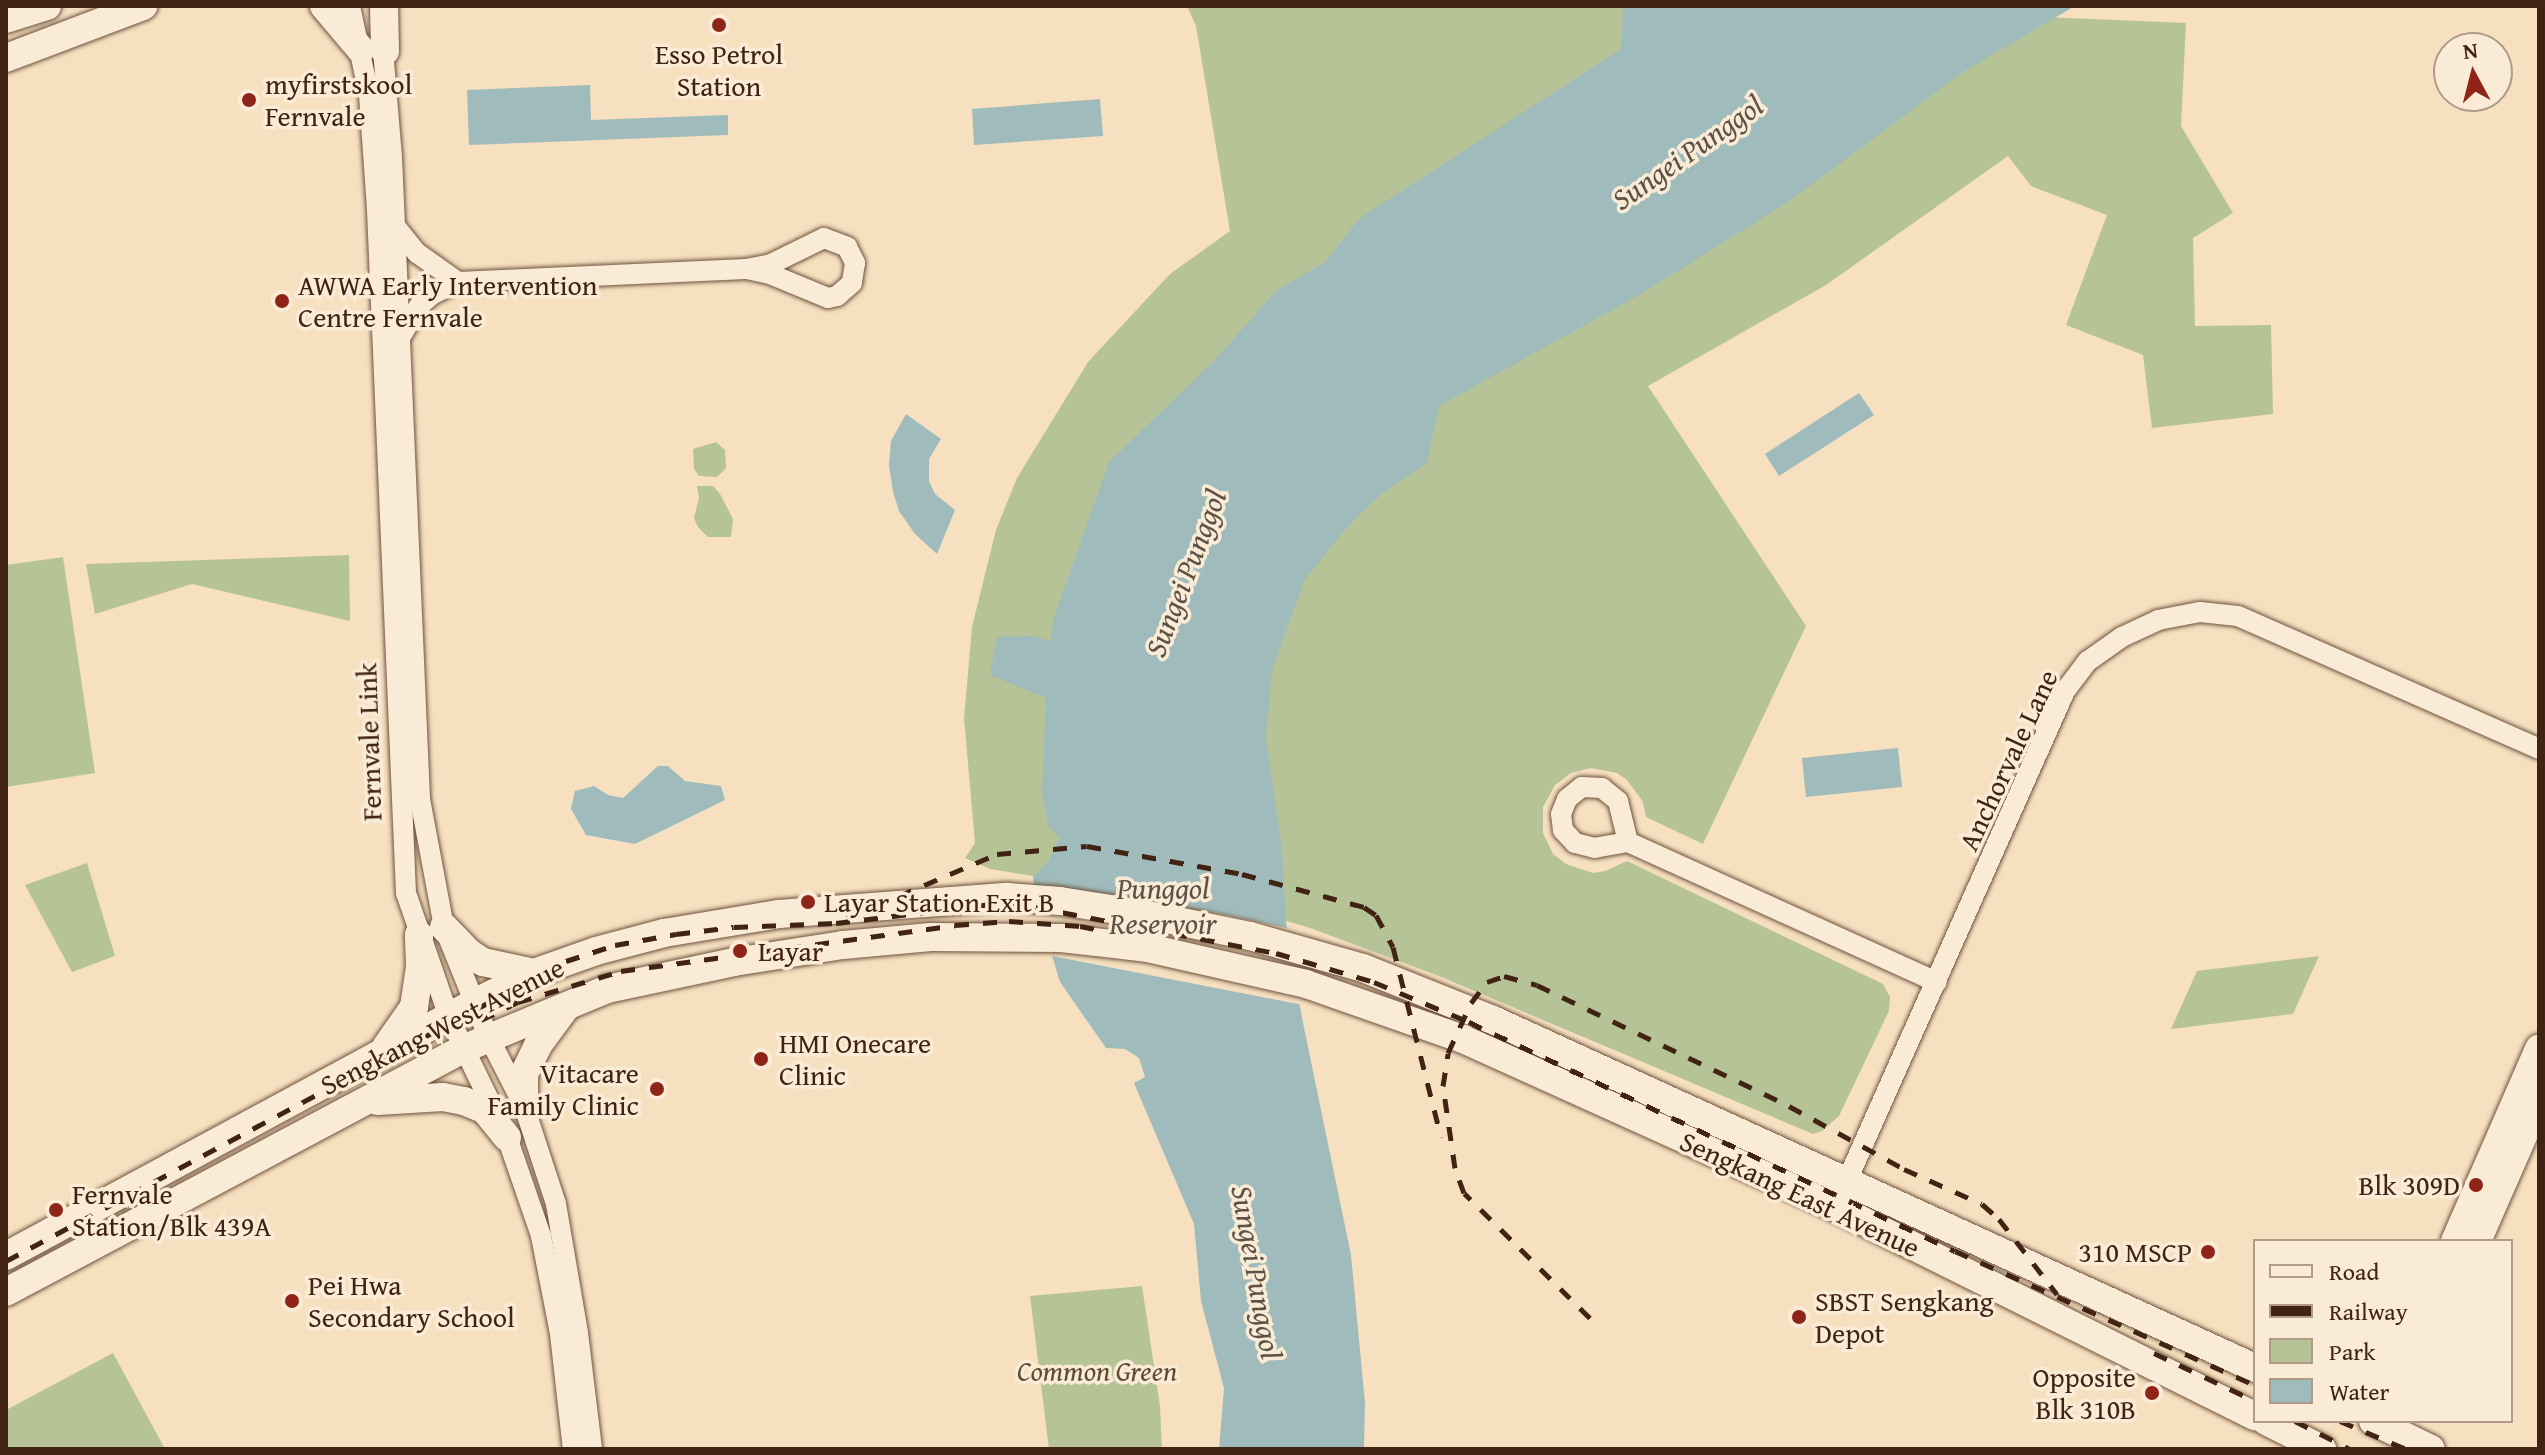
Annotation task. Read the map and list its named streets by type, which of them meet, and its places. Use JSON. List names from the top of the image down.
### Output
{
  "streets": {
    "main road": ["Sengkang West Avenue", "Sengkang East Avenue"],
    "street": ["Fernvale Link", "Anchorvale Lane"]
  },
  "crossings": [
    ["Fernvale Link", "Sengkang West Avenue"],
    ["Anchorvale Lane", "Sengkang East Avenue"],
    ["Sengkang West Avenue", "Sengkang East Avenue"]
  ],
  "water": ["Sungei Punggol", "Punggol Reservoir"],
  "parks": ["Common Green"],
  "places": [
    "Esso Petrol Station",
    "myfirstskool Fernvale",
    "AWWA Early Intervention Centre Fernvale",
    "Layar Station Exit B",
    "Layar",
    "HMI Onecare Clinic",
    "Vitacare Family Clinic",
    "Blk 309D",
    "Fernvale Station/Blk 439A",
    "310 MSCP",
    "Pei Hwa Secondary School",
    "SBST Sengkang Depot",
    "Opposite Blk 310B"
  ],
  "legend": [
    "Road",
    "Railway",
    "Park",
    "Water"
  ],
  "north": "top"
}
